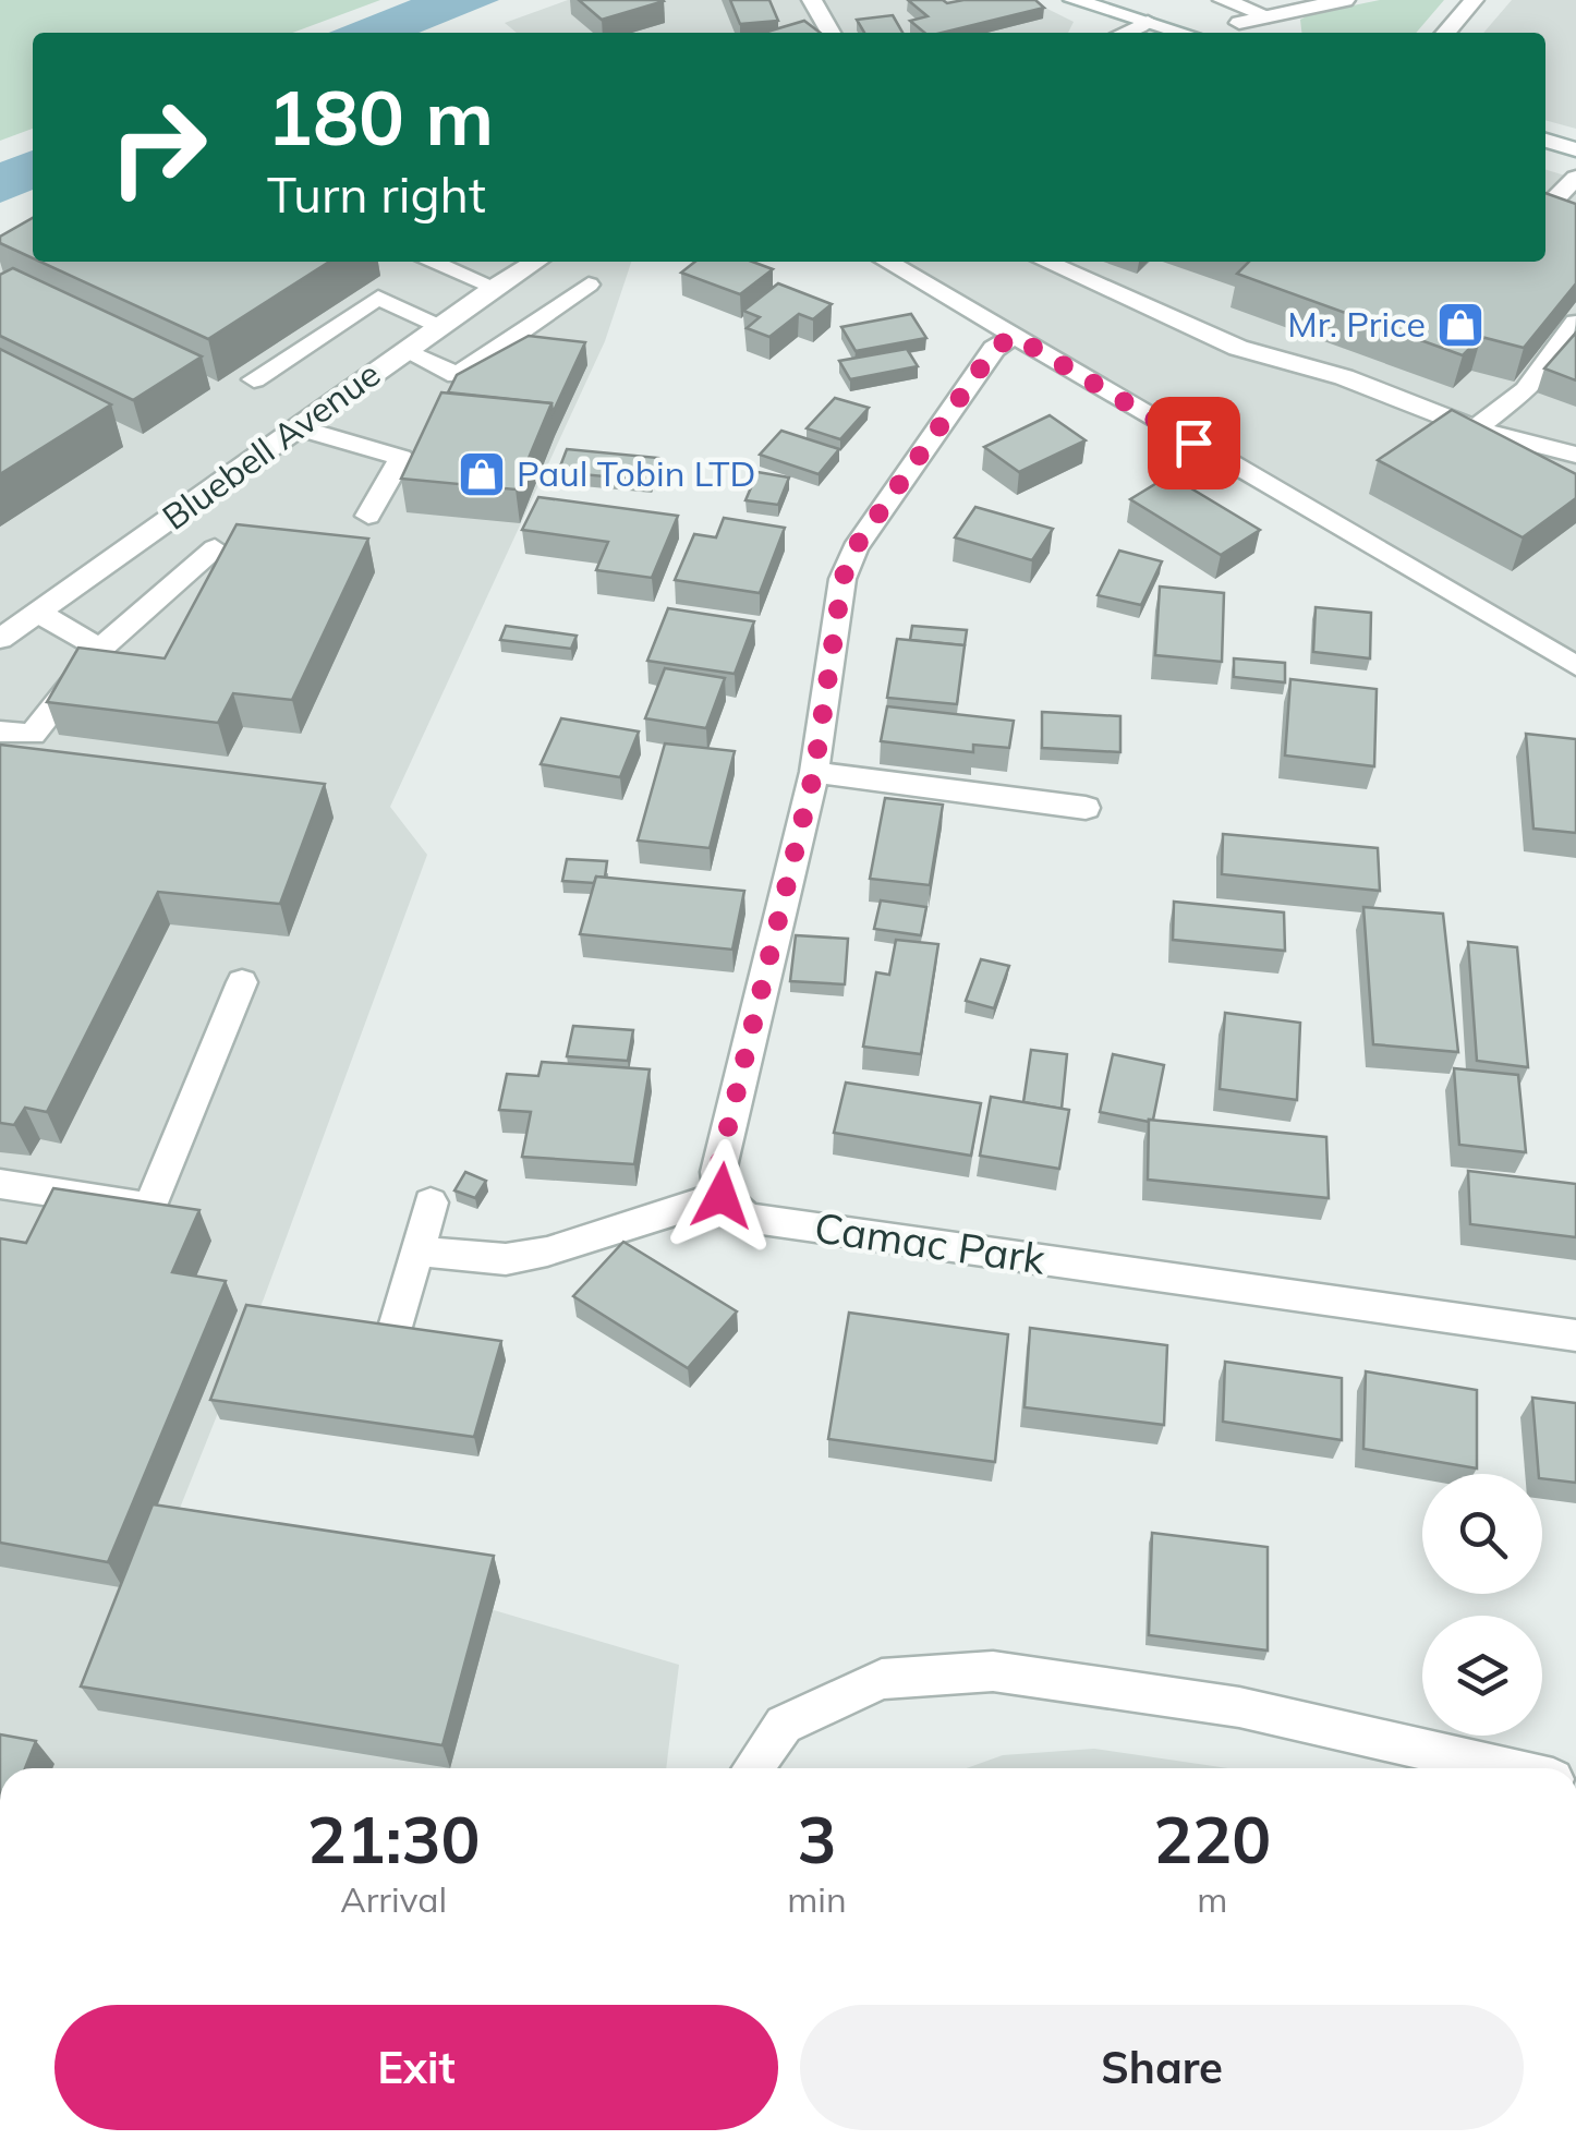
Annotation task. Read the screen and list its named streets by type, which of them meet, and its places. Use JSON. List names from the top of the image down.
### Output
{
  "streets": {
    "street": ["Bluebell Avenue", "Camac Park"]
  },
  "places": {
    "shop": ["Mr. Price", "Paul Tobin LTD"]
  },
  "page": {
    "turn": ["180 m", "Turn right"],
    "eta": [
      "21:30",
      "Arrival",
      "3",
      "min",
      "220",
      "m"
    ],
    "buttons": ["Exit", "Share"]
  }
}
